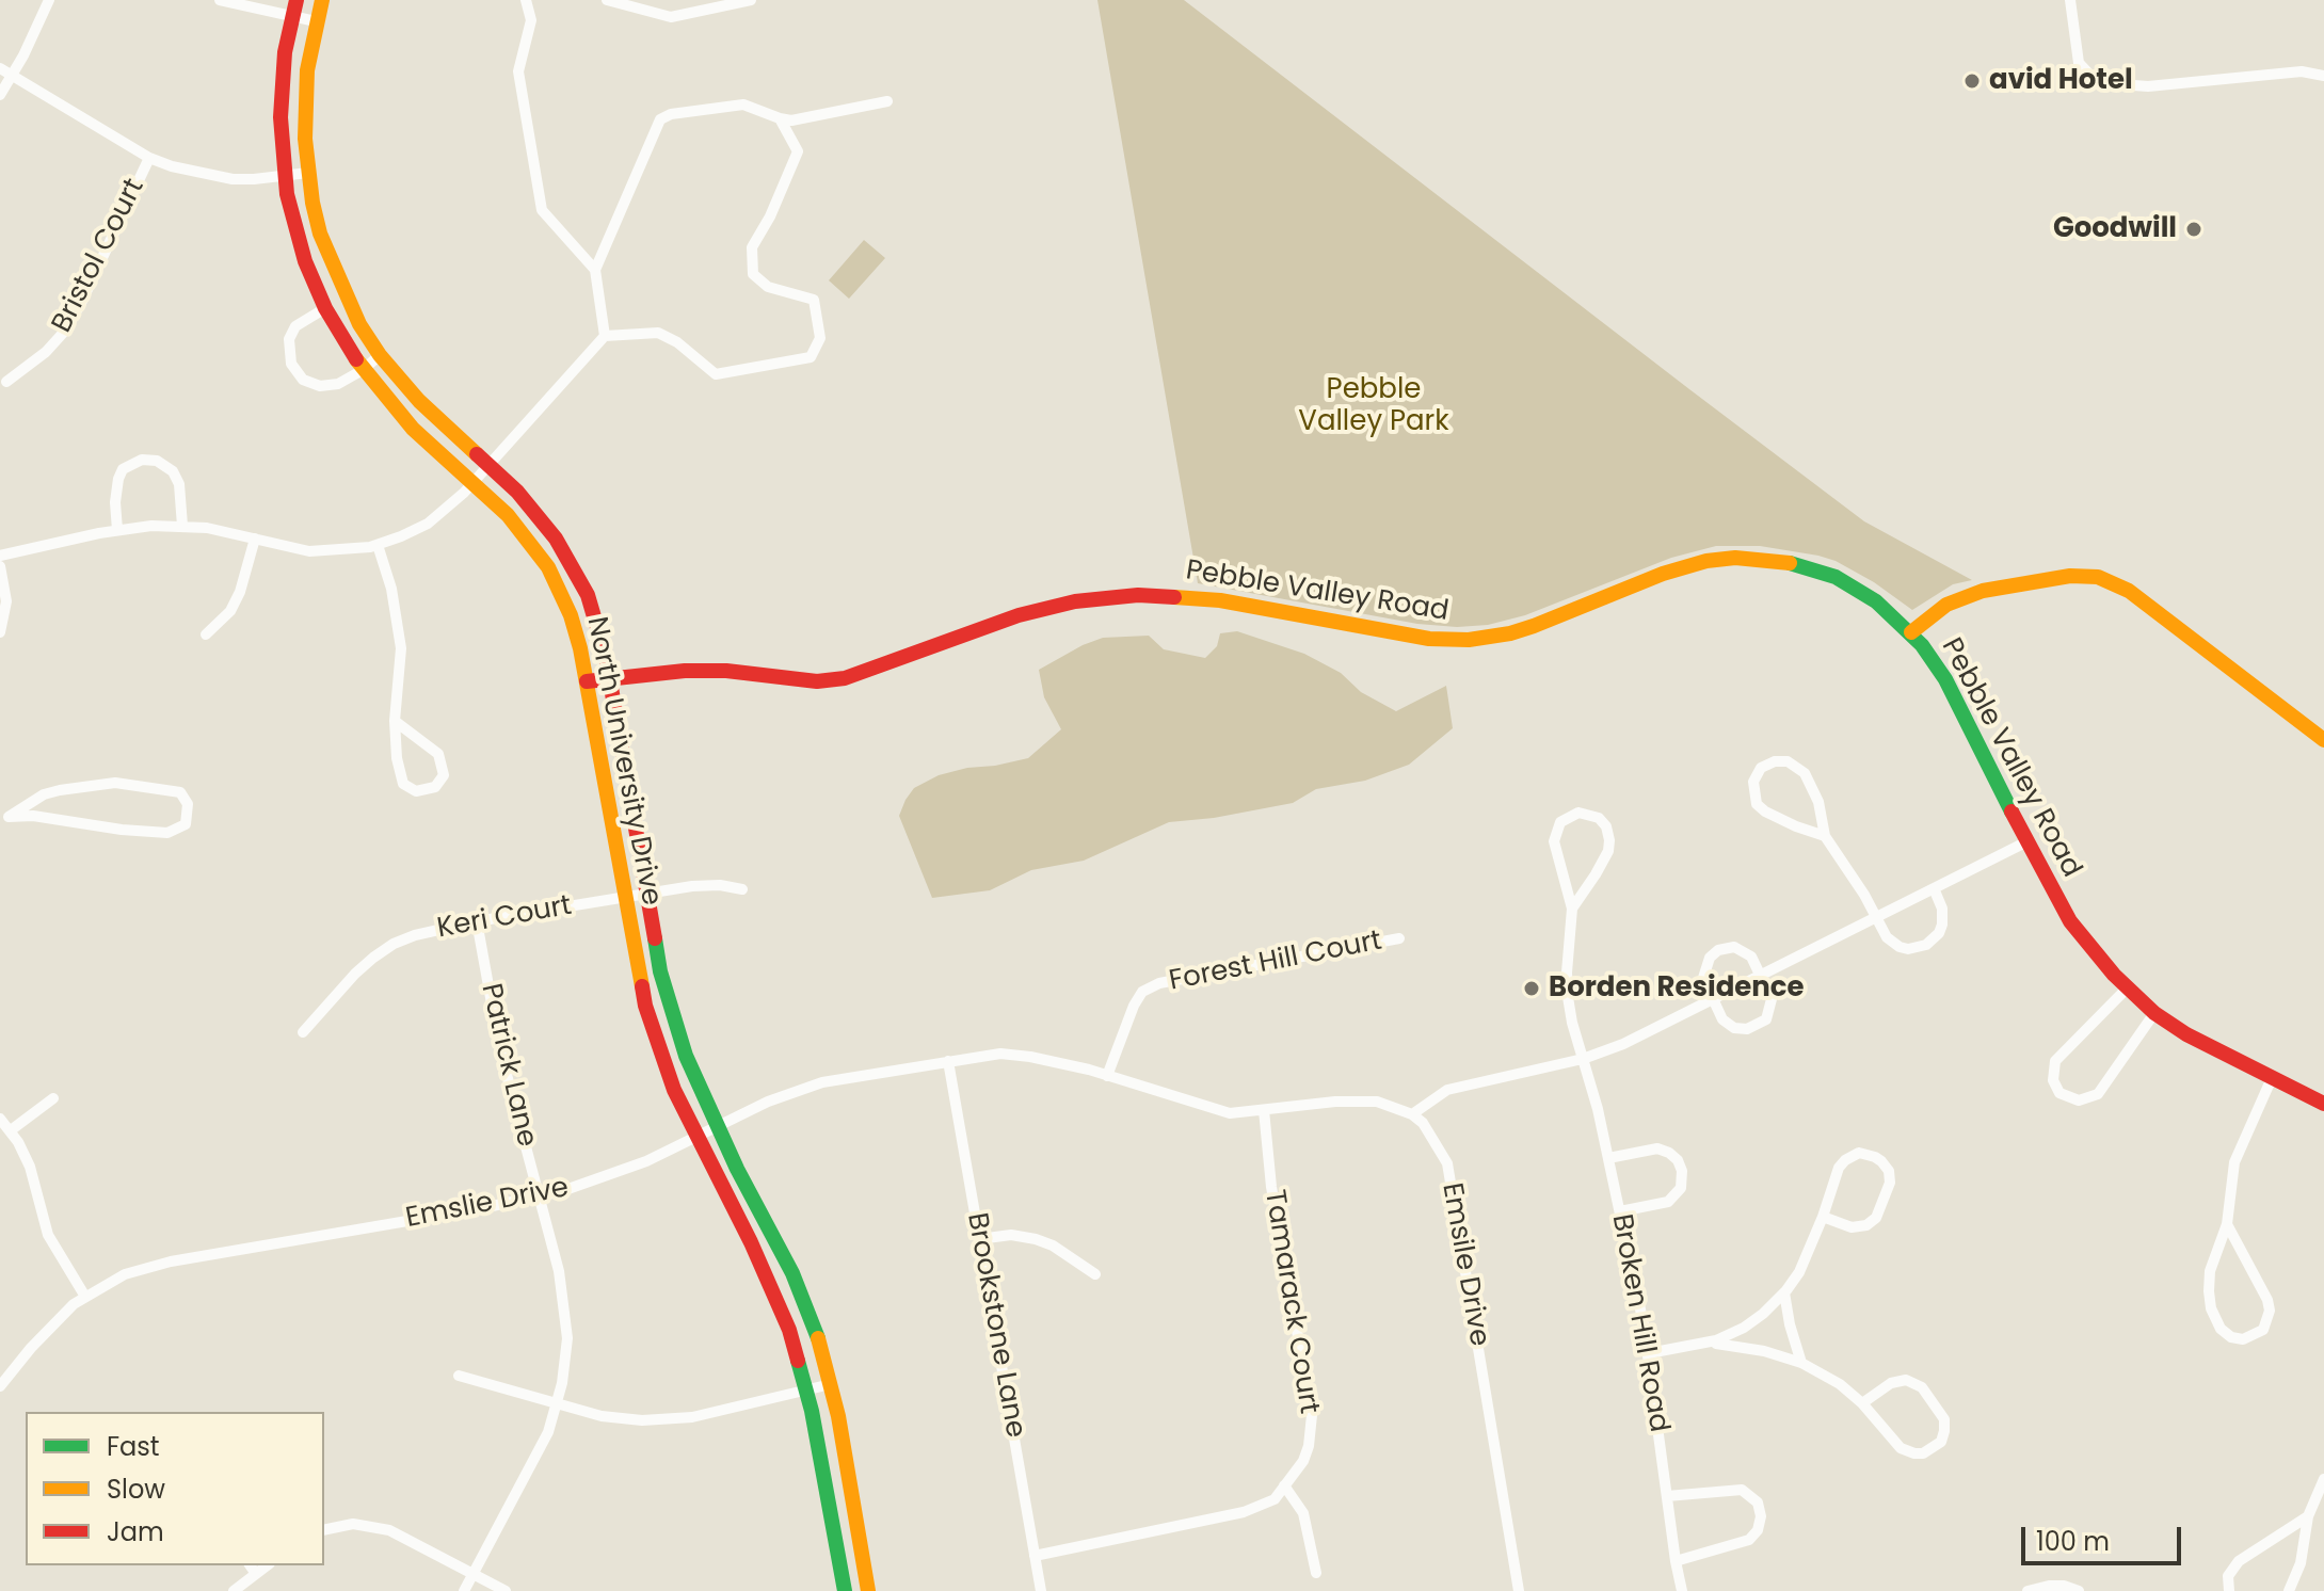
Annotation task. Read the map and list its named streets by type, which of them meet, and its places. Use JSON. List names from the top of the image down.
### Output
{
  "streets": {
    "street": [
      "Bristol Court",
      "Pebble Valley Road",
      "North University Drive",
      "Keri Court",
      "Forest Hill Court",
      "Patrick Lane",
      "Emslie Drive",
      "Emsile Drive",
      "Tamarack Court",
      "Broken Hill Road",
      "Brookstone Lane"
    ]
  },
  "crossings": [
    ["Pebble Valley Road", "North University Drive"],
    ["North University Drive", "Keri Court"],
    ["North University Drive", "Emslie Drive"],
    ["Keri Court", "Patrick Lane"],
    ["Forest Hill Court", "Emslie Drive"],
    ["Patrick Lane", "Emslie Drive"],
    ["Emslie Drive", "Brookstone Lane"],
    ["Tamarack Court", "Brookstone Lane"]
  ],
  "parks": ["Pebble Valley Park"],
  "places": ["avid Hotel", "Goodwill", "Borden Residence"],
  "legend": ["Fast", "Slow", "Jam"],
  "scale_bar": "100 m"
}
